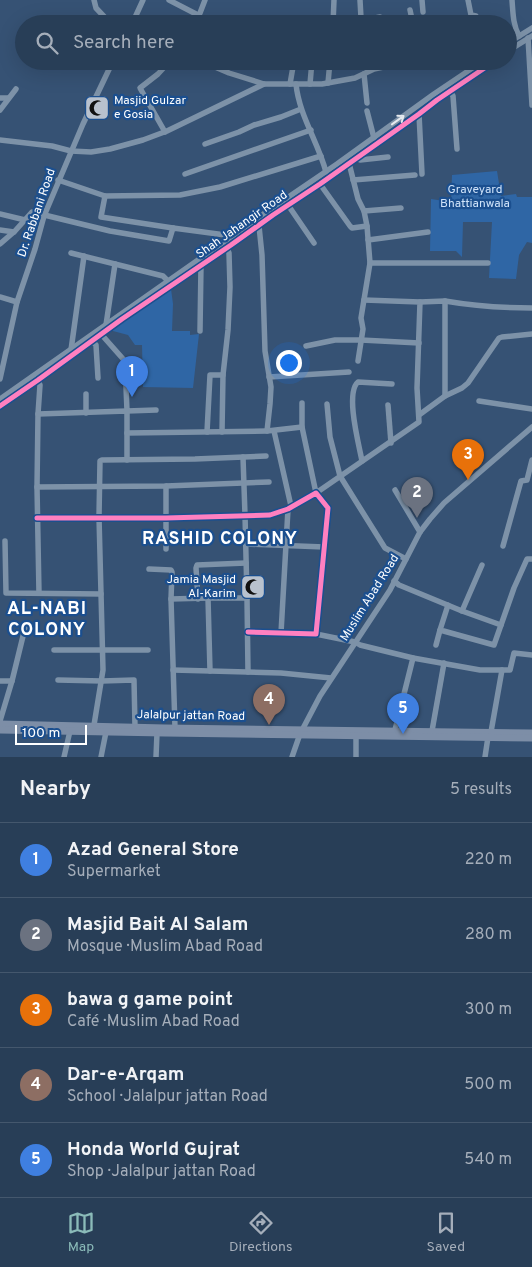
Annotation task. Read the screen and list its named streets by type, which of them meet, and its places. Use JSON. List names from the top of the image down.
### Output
{
  "streets": {
    "main road": ["Jalalpur jattan Road"],
    "street": ["Dr. Rabbani Road", "Shah Jahangir Road", "Muslim Abad Road"]
  },
  "crossings": [
    ["Muslim Abad Road", "Jalalpur jattan Road"]
  ],
  "districts": ["RASHID COLONY", "AL-NABI COLONY"],
  "parks": ["Graveyard Bhattianwala"],
  "places": {
    "mosque": ["Masjid Gulzar e Gosia", "Jamia Masjid Al-Karim"]
  },
  "scale_bar": "100 m",
  "page": {
    "search": "Search here",
    "pins": [
      "1",
      "3",
      "2",
      "4",
      "5"
    ],
    "scale": "100 m",
    "heading": ["Nearby", "5 results"],
    "list": [
      {
        "mark": "1",
        "name": "Azad General Store",
        "note": "Supermarket",
        "value": "220 m"
      },
      {
        "mark": "2",
        "name": "Masjid Bait Al Salam",
        "note": "Mosque · Muslim Abad Road",
        "value": "280 m"
      },
      {
        "mark": "3",
        "name": "bawa g game point",
        "note": "Café · Muslim Abad Road",
        "value": "300 m"
      },
      {
        "mark": "4",
        "name": "Dar-e-Arqam",
        "note": "School · Jalalpur jattan Road",
        "value": "500 m"
      },
      {
        "mark": "5",
        "name": "Honda World Gujrat",
        "note": "Shop · Jalalpur jattan Road",
        "value": "540 m"
      }
    ],
    "nav": ["Map", "Directions", "Saved"]
  }
}
